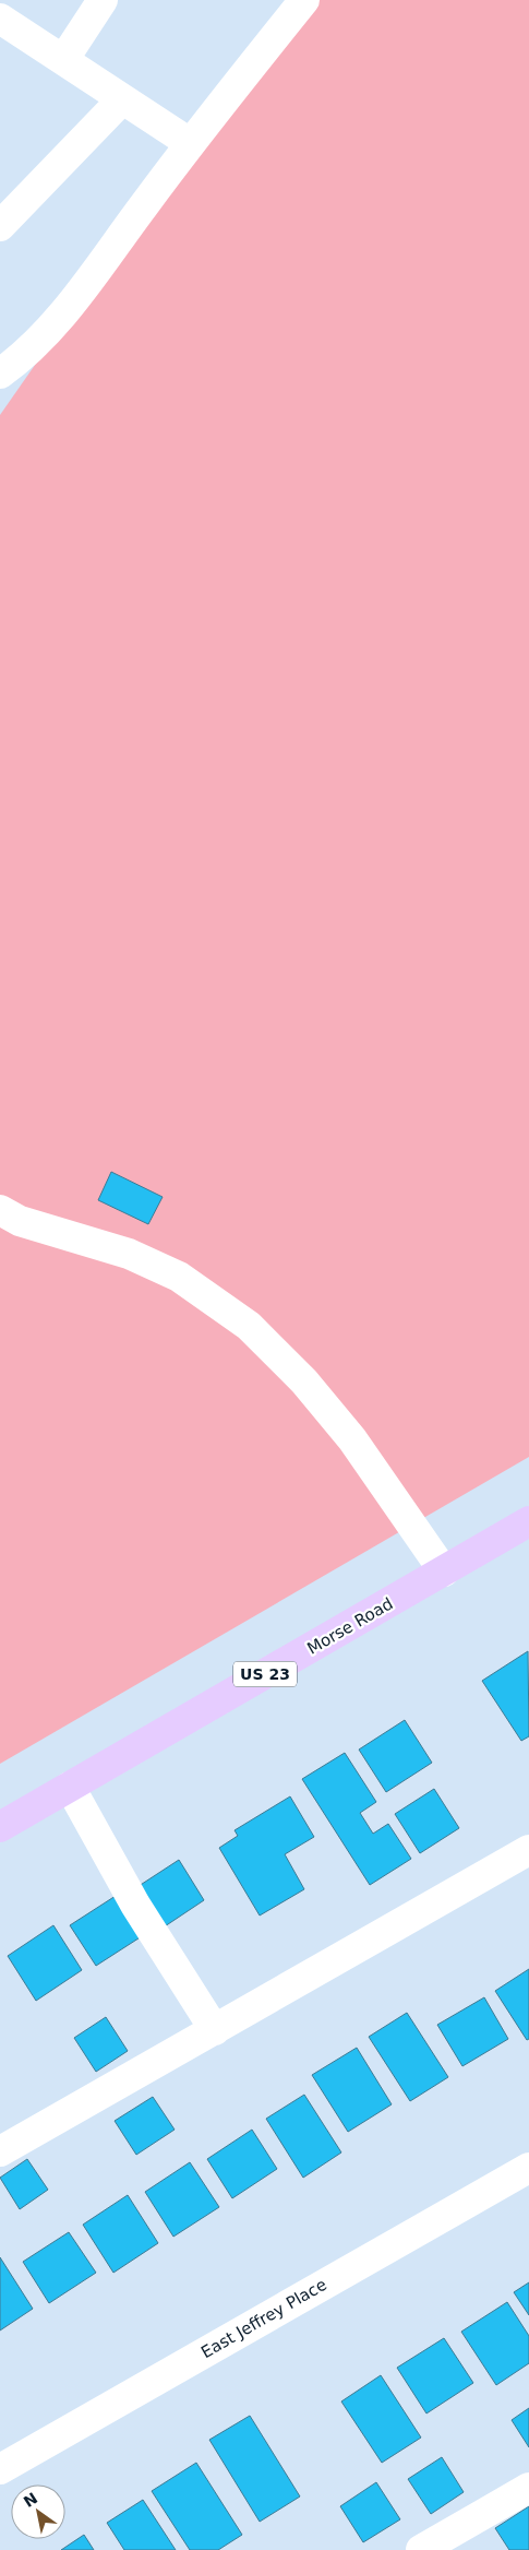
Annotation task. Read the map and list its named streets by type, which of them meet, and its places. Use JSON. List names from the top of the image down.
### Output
{
  "streets": {
    "main road": ["Morse Road", "US 23"],
    "street": ["East Jeffrey Place"]
  },
  "north": "top left"
}
